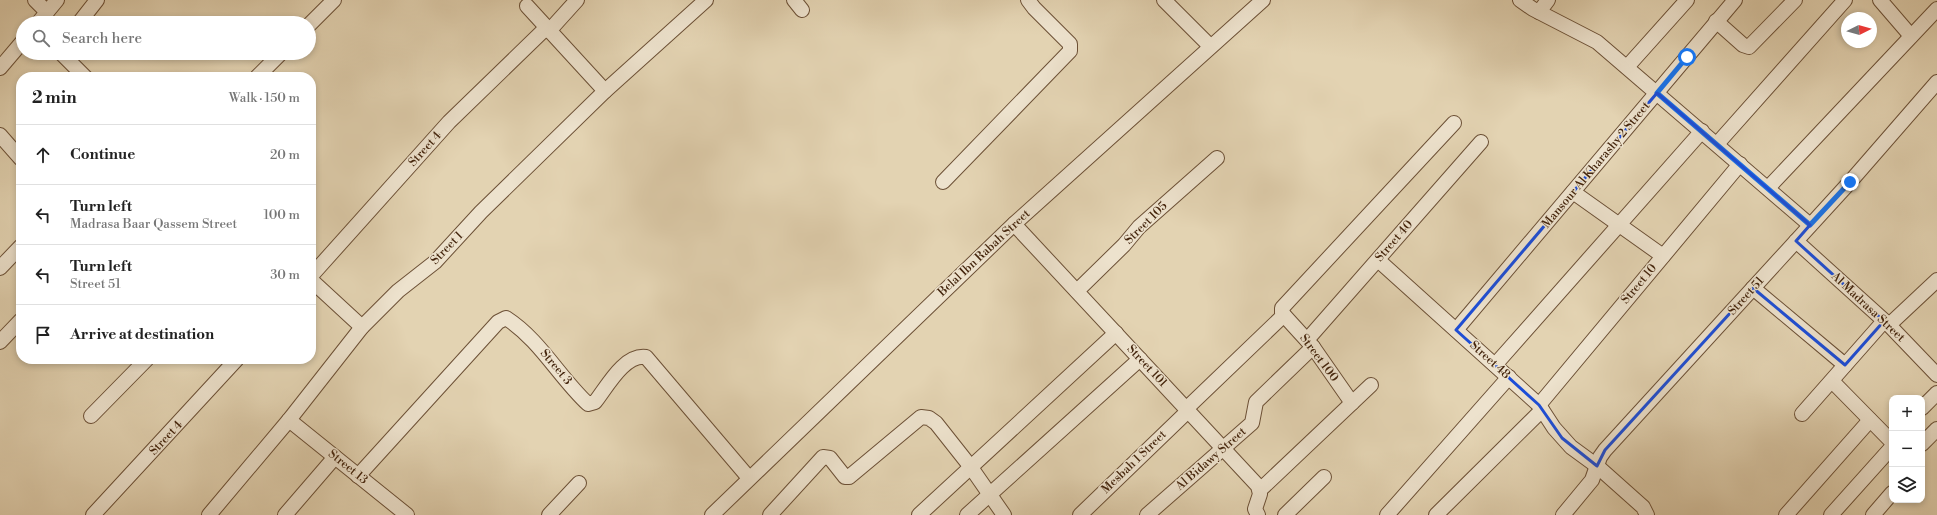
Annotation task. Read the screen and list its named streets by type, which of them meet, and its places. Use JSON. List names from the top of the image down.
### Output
{
  "streets": {
    "street": [
      "Street 4",
      "Mansour Al Kharashy 2 Street",
      "Street 105",
      "Street 40",
      "Street 1",
      "Belal Ibn Rabah Street",
      "Street 10",
      "Street 51",
      "Al Madrasa Street",
      "Street 100",
      "Street 48",
      "Street 101",
      "Street 3",
      "Al Bidawy Street",
      "Mesbah 1 Street",
      "Street 13"
    ]
  },
  "crossings": [
    ["Mansour Al Kharashy 2 Street", "Street 48"],
    ["Street 105", "Street 101"],
    ["Street 40", "Street 100"],
    ["Street 40", "Street 48"],
    ["Street 40", "Al Bidawy Street"],
    ["Street 1", "Street 13"],
    ["Belal Ibn Rabah Street", "Street 101"],
    ["Belal Ibn Rabah Street", "Street 3"],
    ["Street 10", "Street 48"],
    ["Street 51", "Al Madrasa Street"],
    ["Street 51", "Street 48"],
    ["Street 100", "Al Bidawy Street"],
    ["Street 100", "Mesbah 1 Street"],
    ["Street 101", "Al Bidawy Street"],
    ["Street 101", "Mesbah 1 Street"],
    ["Street 3", "Street 13"]
  ],
  "north": "right",
  "page": {
    "search": "Search here",
    "heading": ["2 min", "Walk · 150 m"],
    "list": [
      ["Continue", "20 m"],
      ["Turn left", "Madrasa Baar Qassem Street", "100 m"],
      ["Turn left", "Street 51", "30 m"],
      "Arrive at destination"
    ],
    "map_buttons": ["+", "−"]
  }
}
